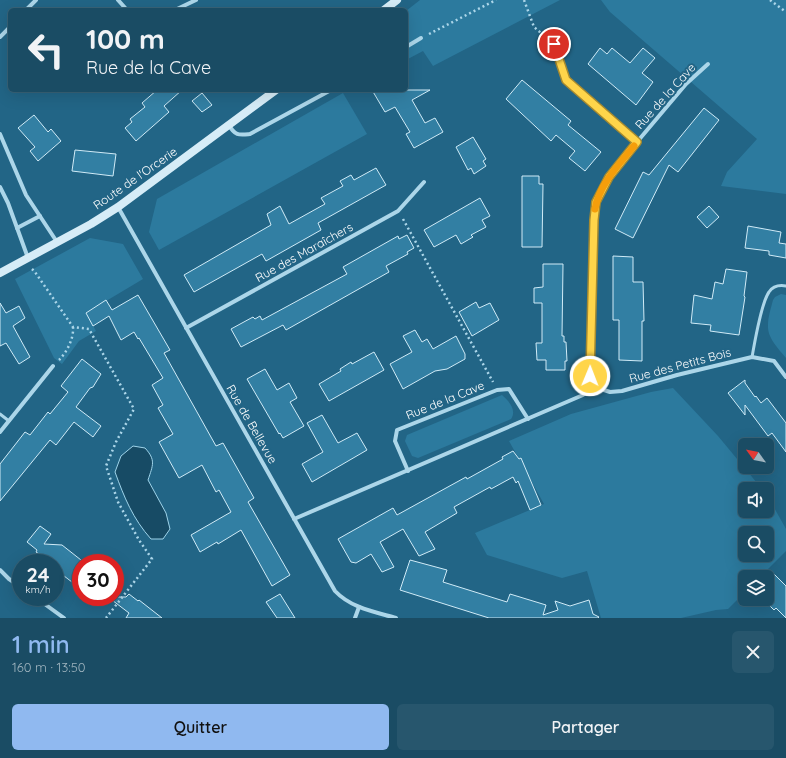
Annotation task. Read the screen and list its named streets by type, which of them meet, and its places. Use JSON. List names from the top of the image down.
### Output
{
  "streets": {
    "street": [
      "Rue de la Cave",
      "Route de l'Orcerie",
      "Rue des Maraîchers",
      "Rue des Petits Bois",
      "Rue de Bellevue"
    ]
  },
  "crossings": [
    ["Rue de la Cave", "Rue des Petits Bois"],
    ["Route de l'Orcerie", "Rue de Bellevue"],
    ["Rue des Maraîchers", "Rue de Bellevue"]
  ],
  "north": "top left",
  "page": {
    "turn": ["100 m", "Rue de la Cave"],
    "speed": "24 km/h",
    "limit": "30",
    "heading": ["1 min", "160 m · 13:50"],
    "buttons": ["Quitter", "Partager"]
  }
}
